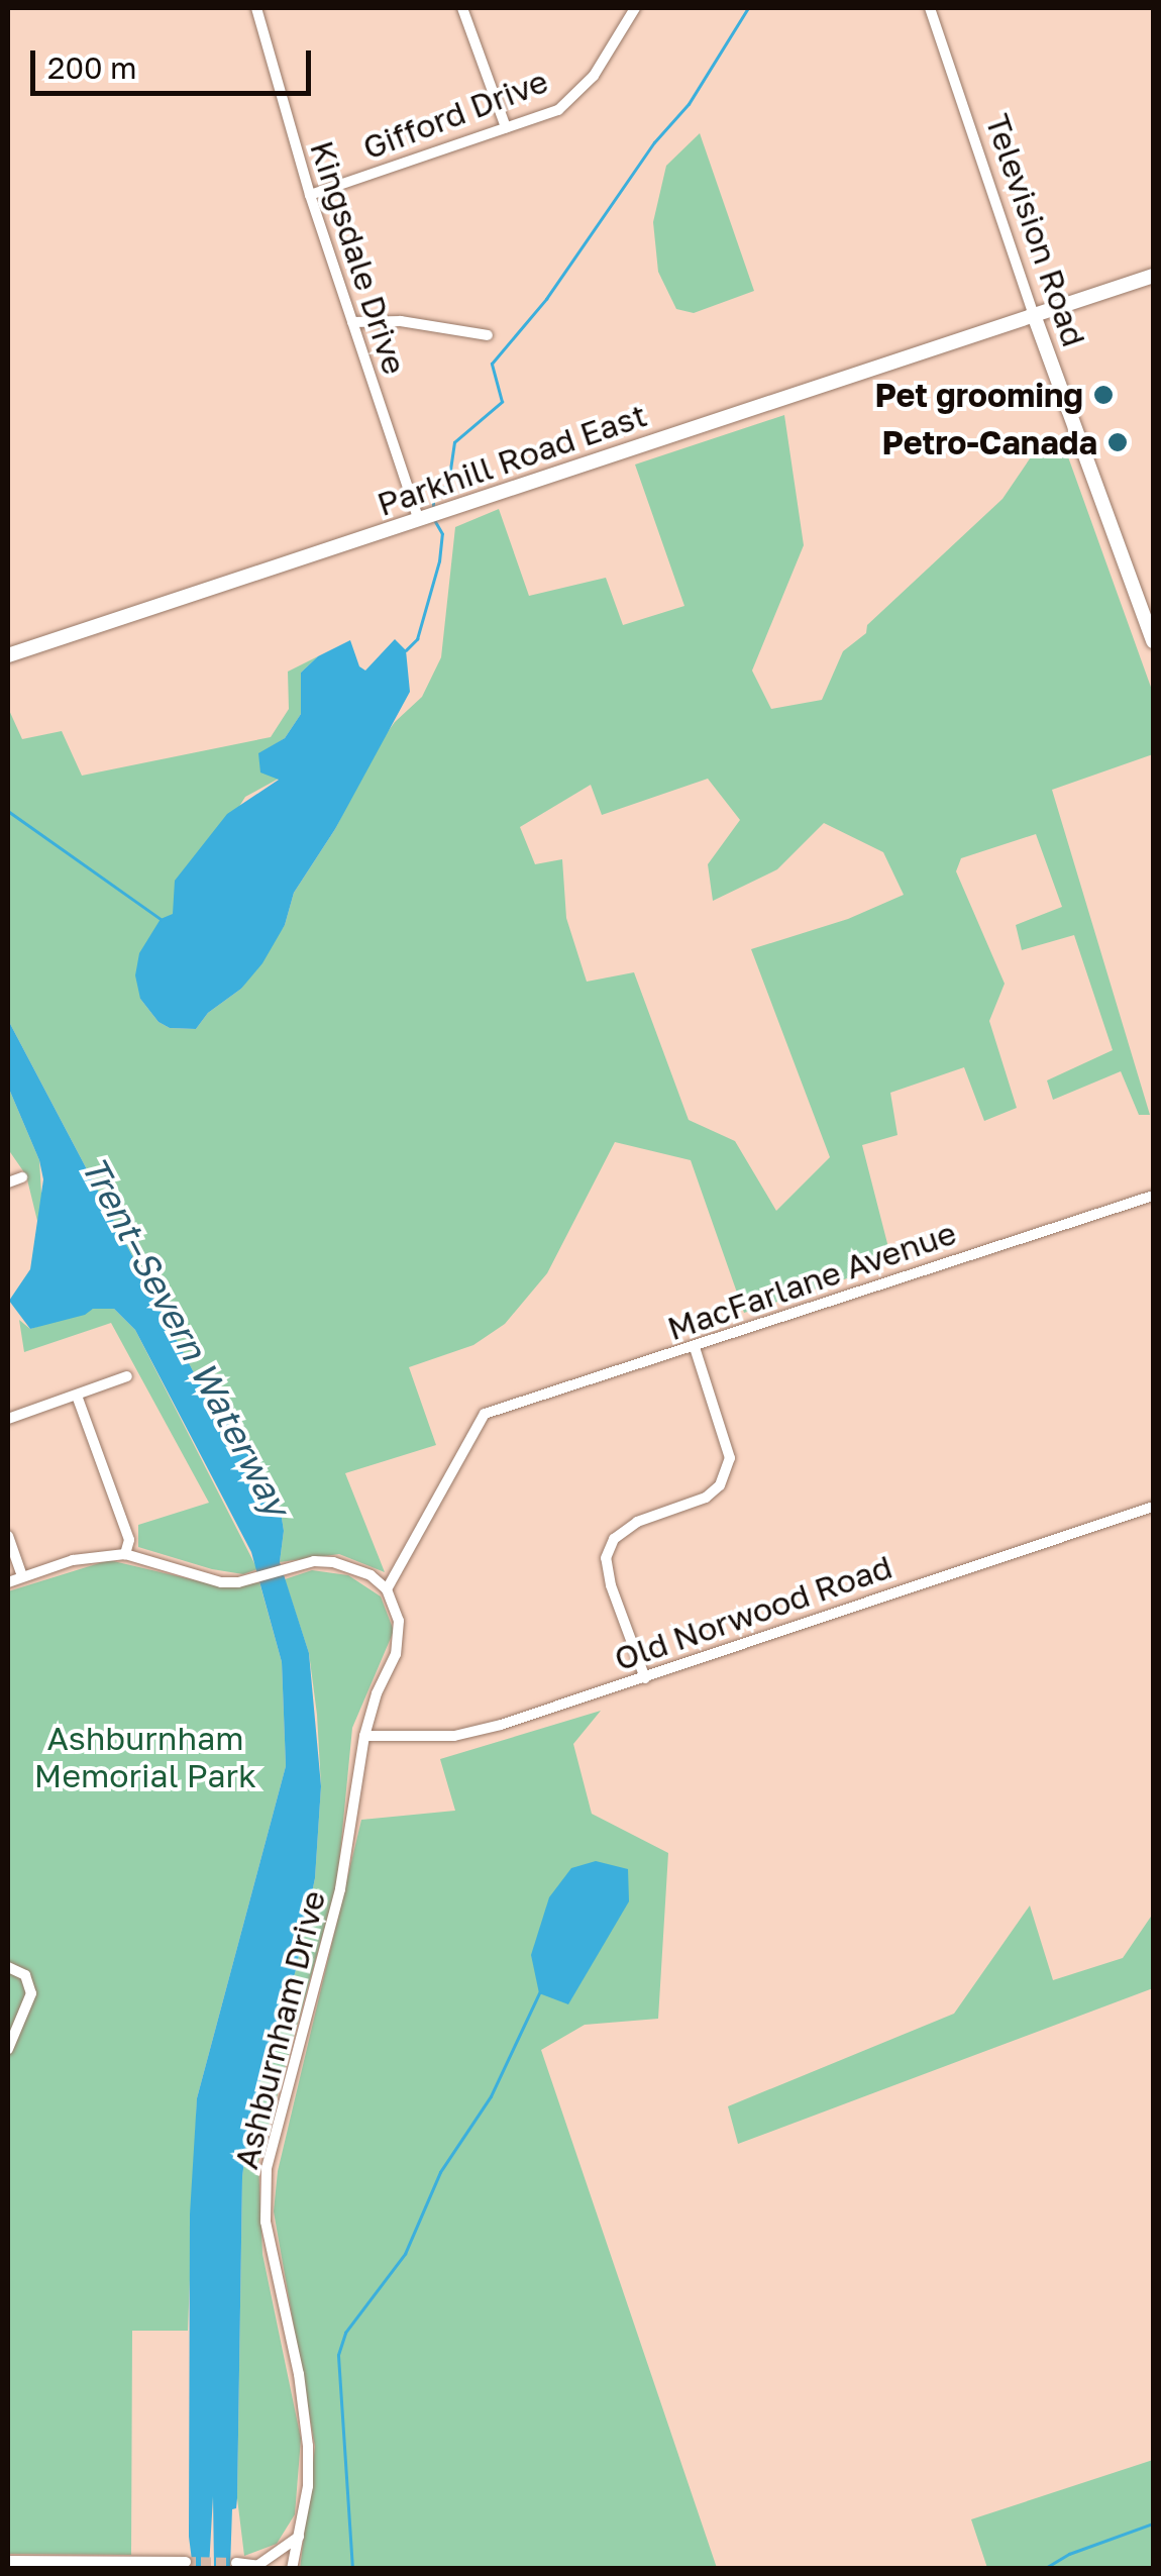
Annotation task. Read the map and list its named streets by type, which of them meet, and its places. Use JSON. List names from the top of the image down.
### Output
{
  "streets": {
    "main road": ["Television Road", "Parkhill Road East"],
    "street": [
      "Gifford Drive",
      "Kingsdale Drive",
      "MacFarlane Avenue",
      "Old Norwood Road",
      "Ashburnham Drive"
    ]
  },
  "crossings": [
    ["Gifford Drive", "Kingsdale Drive"],
    ["Television Road", "Parkhill Road East"],
    ["Kingsdale Drive", "Parkhill Road East"],
    ["MacFarlane Avenue", "Ashburnham Drive"],
    ["Old Norwood Road", "Ashburnham Drive"]
  ],
  "water": ["Trent–Severn Waterway"],
  "parks": ["Ashburnham Memorial Park"],
  "places": ["Pet grooming", "Petro-Canada"],
  "scale_bar": "200 m"
}
